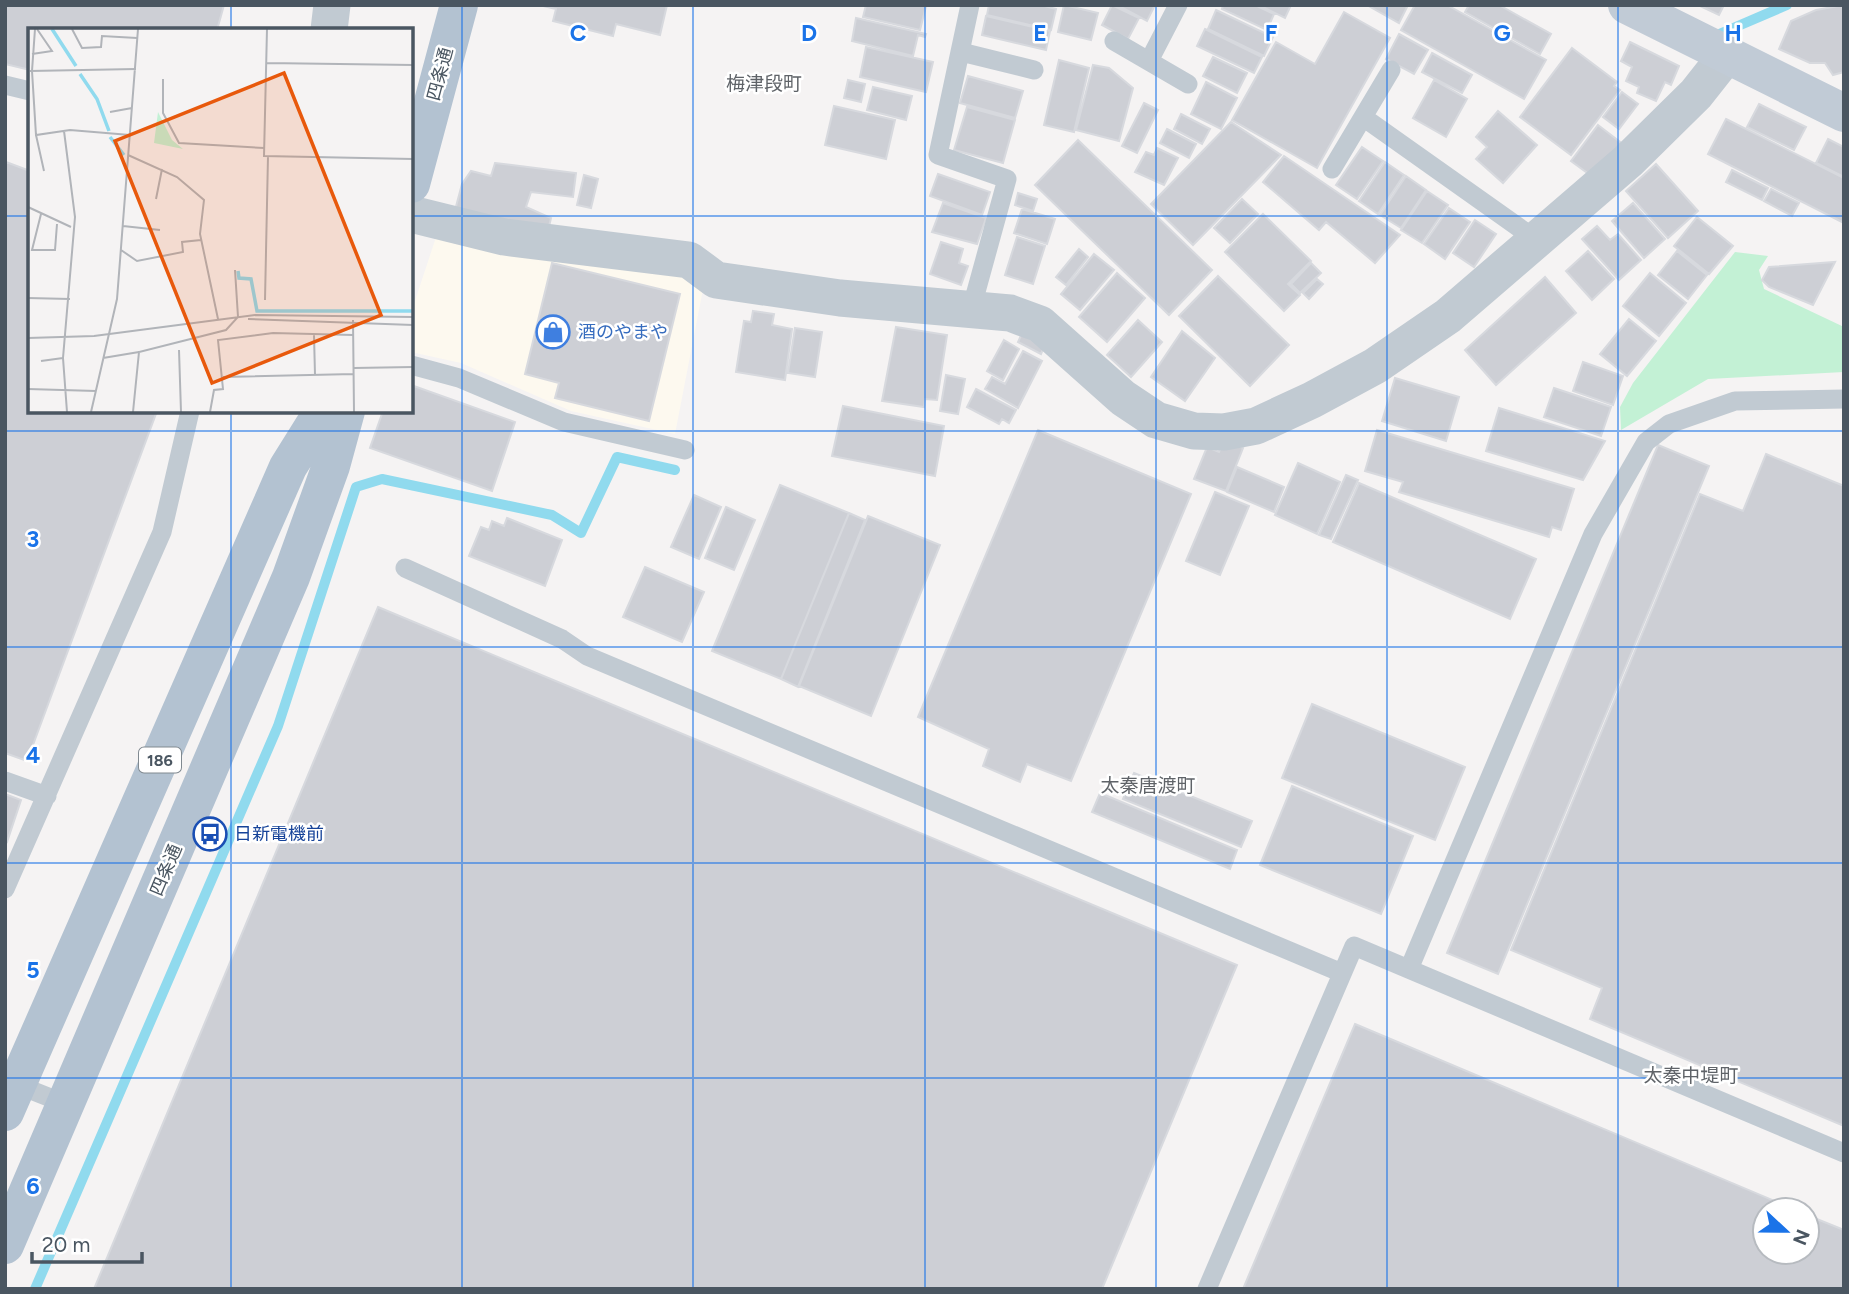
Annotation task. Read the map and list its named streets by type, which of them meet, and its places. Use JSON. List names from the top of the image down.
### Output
{
  "streets": {
    "main road": ["四条通", "186"]
  },
  "districts": ["梅津段町", "太秦唐渡町", "太秦中堤町"],
  "places": {
    "shop": ["酒のやまや"],
    "bus stop": ["日新電機前"]
  },
  "scale_bar": "20 m",
  "north": "right",
  "grid": {
    "columns": [
      "C",
      "D",
      "E",
      "F",
      "G",
      "H"
    ],
    "rows": [
      "3",
      "4",
      "5",
      "6"
    ]
  }
}
